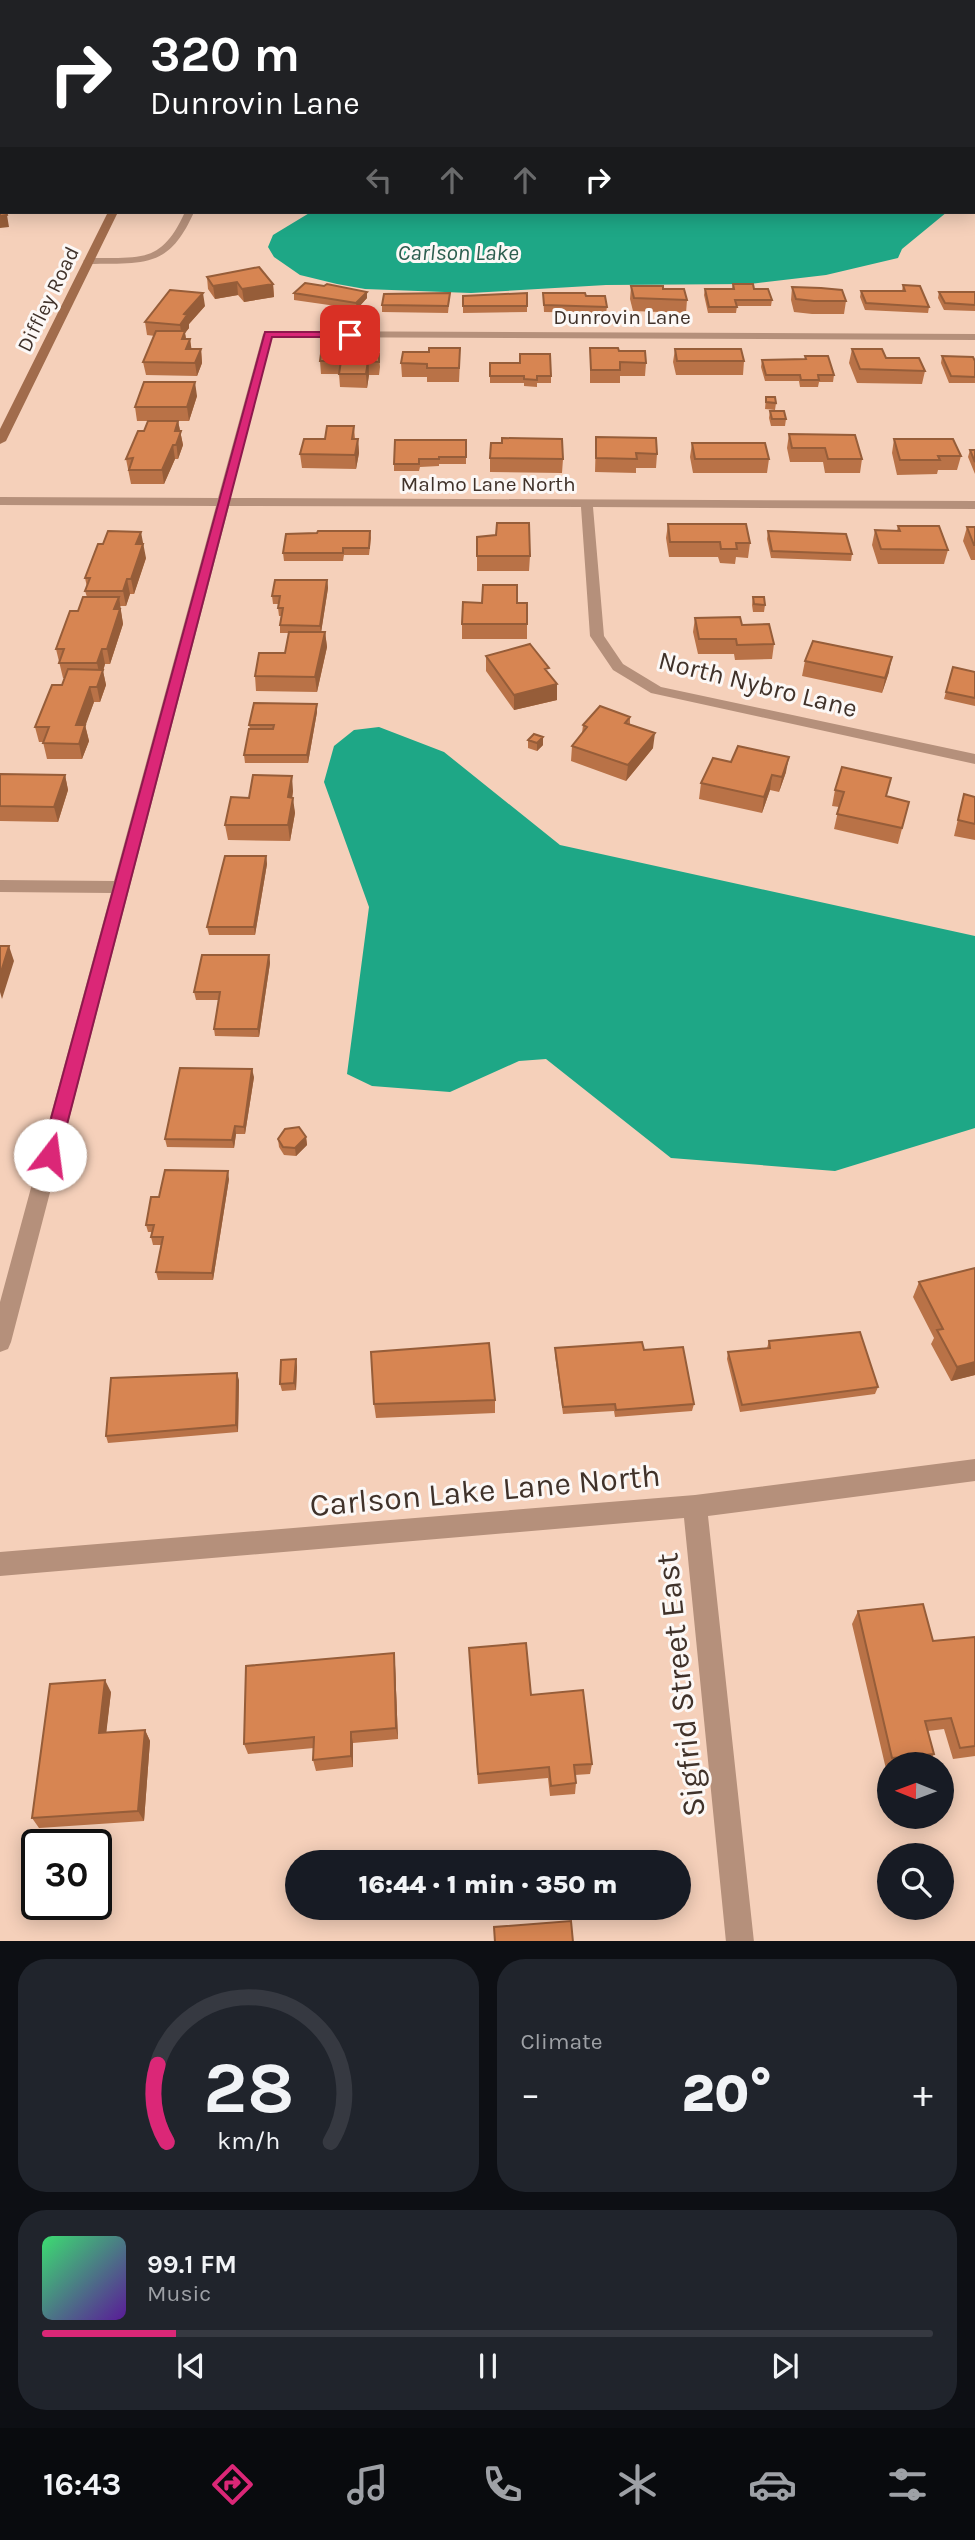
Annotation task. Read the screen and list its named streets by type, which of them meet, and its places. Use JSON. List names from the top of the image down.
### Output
{
  "streets": {
    "main road": ["Diffley Road"],
    "street": [
      "Dunrovin Lane",
      "Malmo Lane North",
      "North Nybro Lane",
      "Carlson Lake Lane North",
      "Sigfrid Street East"
    ]
  },
  "crossings": [
    ["Dunrovin Lane", "Malmo Lane North"],
    ["Malmo Lane North", "North Nybro Lane"],
    ["Carlson Lake Lane North", "Sigfrid Street East"]
  ],
  "water": ["Carlson Lake"],
  "north": "left",
  "page": {
    "turn": ["320 m", "Dunrovin Lane"],
    "limit": "30",
    "trip": "16:44 · 1 min · 350 m",
    "tile": "Climate",
    "heat": ["−", "20°", "+"],
    "song": ["99.1 FM", "Music"],
    "tabs": "16:43",
    "gauge": ["28", "km/h"]
  }
}
